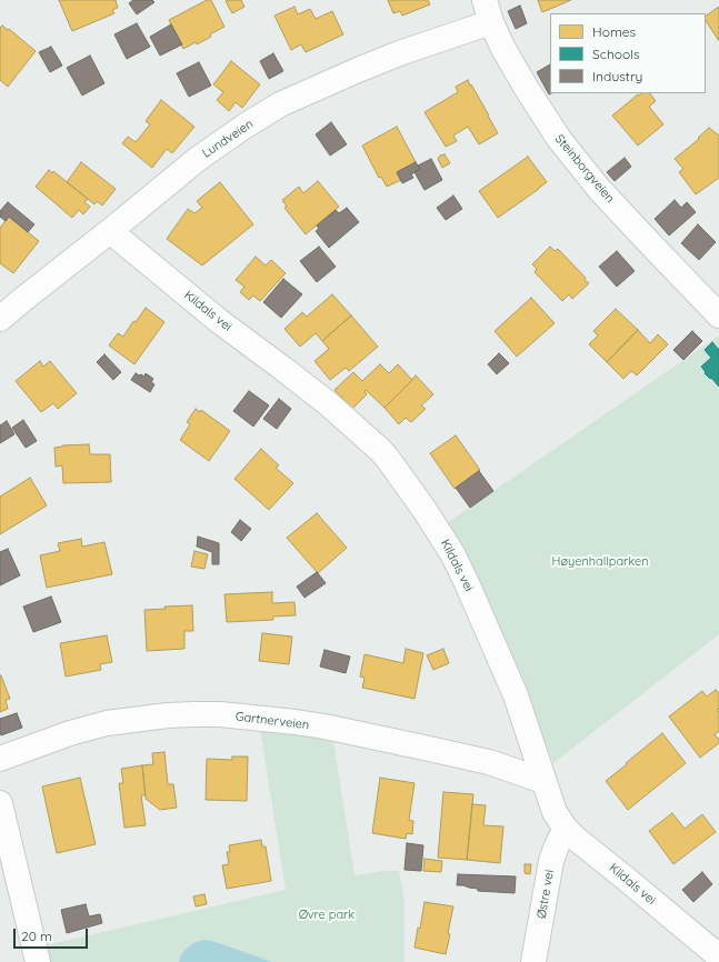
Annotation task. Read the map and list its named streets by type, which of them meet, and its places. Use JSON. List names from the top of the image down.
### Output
{
  "streets": {
    "street": [
      "Lundveien",
      "Steinborgveien",
      "Kildals vei",
      "Gartnerveien",
      "Østre vei"
    ]
  },
  "crossings": [
    ["Lundveien", "Steinborgveien"],
    ["Lundveien", "Kildals vei"],
    ["Kildals vei", "Gartnerveien"],
    ["Kildals vei", "Østre vei"]
  ],
  "parks": ["Høyenhallparken", "Øvre park"],
  "legend": ["Homes", "Schools", "Industry"],
  "scale_bar": "20 m"
}
